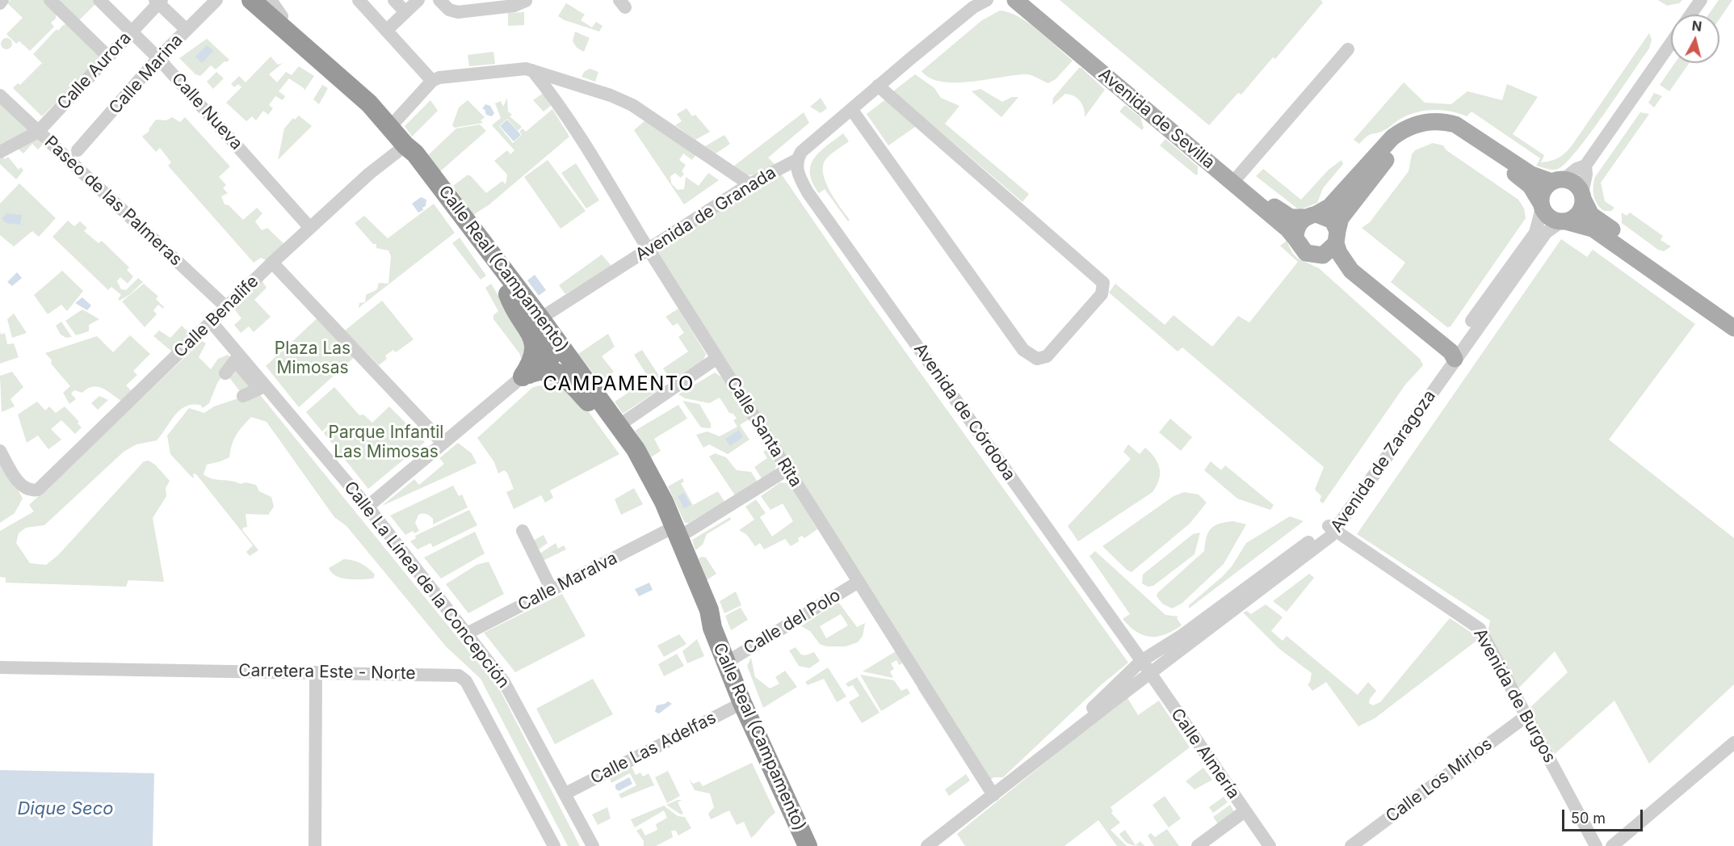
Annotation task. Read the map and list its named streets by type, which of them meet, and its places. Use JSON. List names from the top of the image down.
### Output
{
  "streets": {
    "highway": ["Calle Real (Campamento)"],
    "main road": ["Avenida de Sevilla"],
    "street": [
      "Calle Aurora",
      "Calle Marina",
      "Calle Nueva",
      "Paseo de las Palmeras",
      "Avenida de Granada",
      "Calle Benalife",
      "Avenida de Córdoba",
      "Calle Santa Rita",
      "Avenida de Zaragoza",
      "Calle Maralva",
      "Calle La Línea de la Concepción",
      "Calle del Polo",
      "Carretera Este - Norte",
      "Avenida de Burgos",
      "Calle Las Adelfas",
      "Calle Almería",
      "Calle Los Mirlos"
    ]
  },
  "crossings": [
    ["Calle Aurora", "Calle Nueva"],
    ["Calle Aurora", "Paseo de las Palmeras"],
    ["Calle Marina", "Calle Nueva"],
    ["Calle Nueva", "Calle Benalife"],
    ["Paseo de las Palmeras", "Calle Benalife"],
    ["Avenida de Granada", "Calle Real (Campamento)"],
    ["Avenida de Granada", "Avenida de Córdoba"],
    ["Avenida de Granada", "Calle Santa Rita"],
    ["Calle Real (Campamento)", "Calle Benalife"],
    ["Calle Real (Campamento)", "Calle Maralva"],
    ["Calle Real (Campamento)", "Calle del Polo"],
    ["Calle Real (Campamento)", "Calle Las Adelfas"],
    ["Calle Benalife", "Calle La Línea de la Concepción"],
    ["Avenida de Córdoba", "Avenida de Zaragoza"],
    ["Avenida de Córdoba", "Calle Almería"],
    ["Calle Santa Rita", "Avenida de Zaragoza"],
    ["Calle Santa Rita", "Calle Maralva"],
    ["Calle Santa Rita", "Calle del Polo"],
    ["Avenida de Zaragoza", "Avenida de Burgos"],
    ["Avenida de Zaragoza", "Calle Almería"],
    ["Calle Maralva", "Calle La Línea de la Concepción"],
    ["Calle La Línea de la Concepción", "Calle Las Adelfas"],
    ["Avenida de Burgos", "Calle Los Mirlos"]
  ],
  "districts": ["CAMPAMENTO"],
  "water": ["Dique Seco"],
  "parks": ["Plaza Las Mimosas", "Parque Infantil Las Mimosas"],
  "scale_bar": "50 m",
  "north": "top"
}
